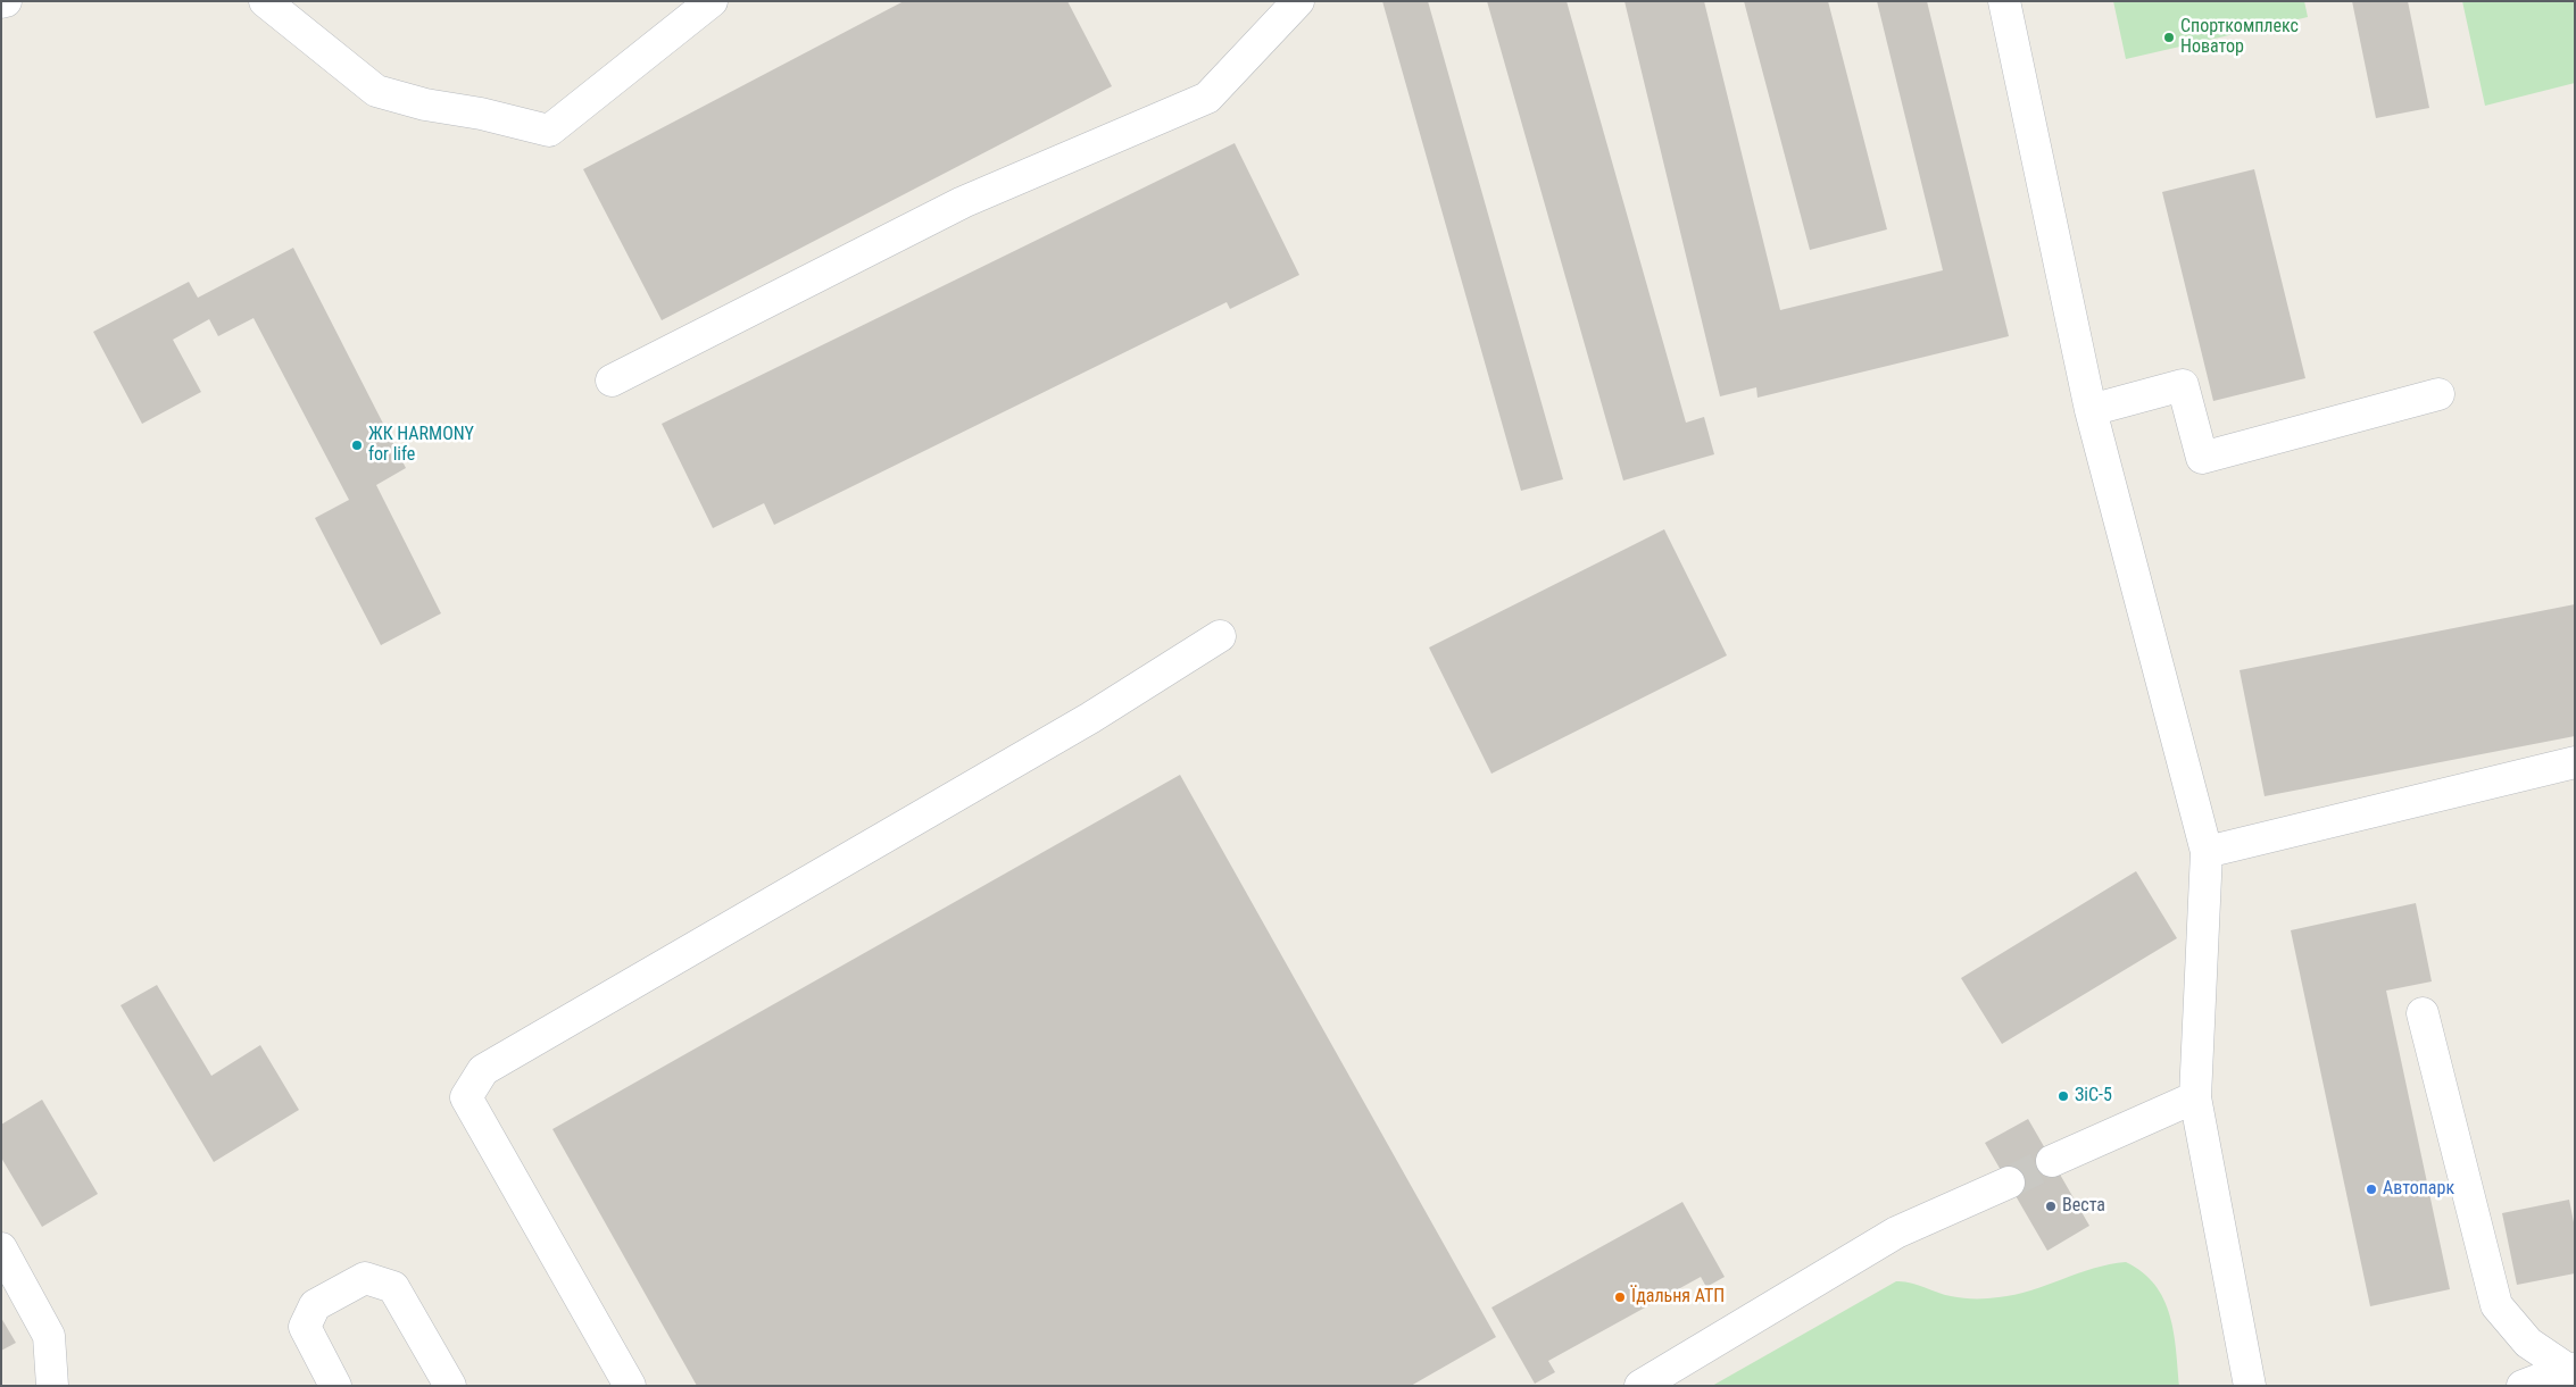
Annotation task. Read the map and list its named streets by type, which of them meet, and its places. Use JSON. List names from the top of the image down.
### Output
{
  "places": [
    "Спорткомплекс Новатор",
    "ЖК HARMONY for life",
    "ЗіС-5",
    "Автопарк",
    "Веста",
    "Їдальня АТП"
  ]
}
